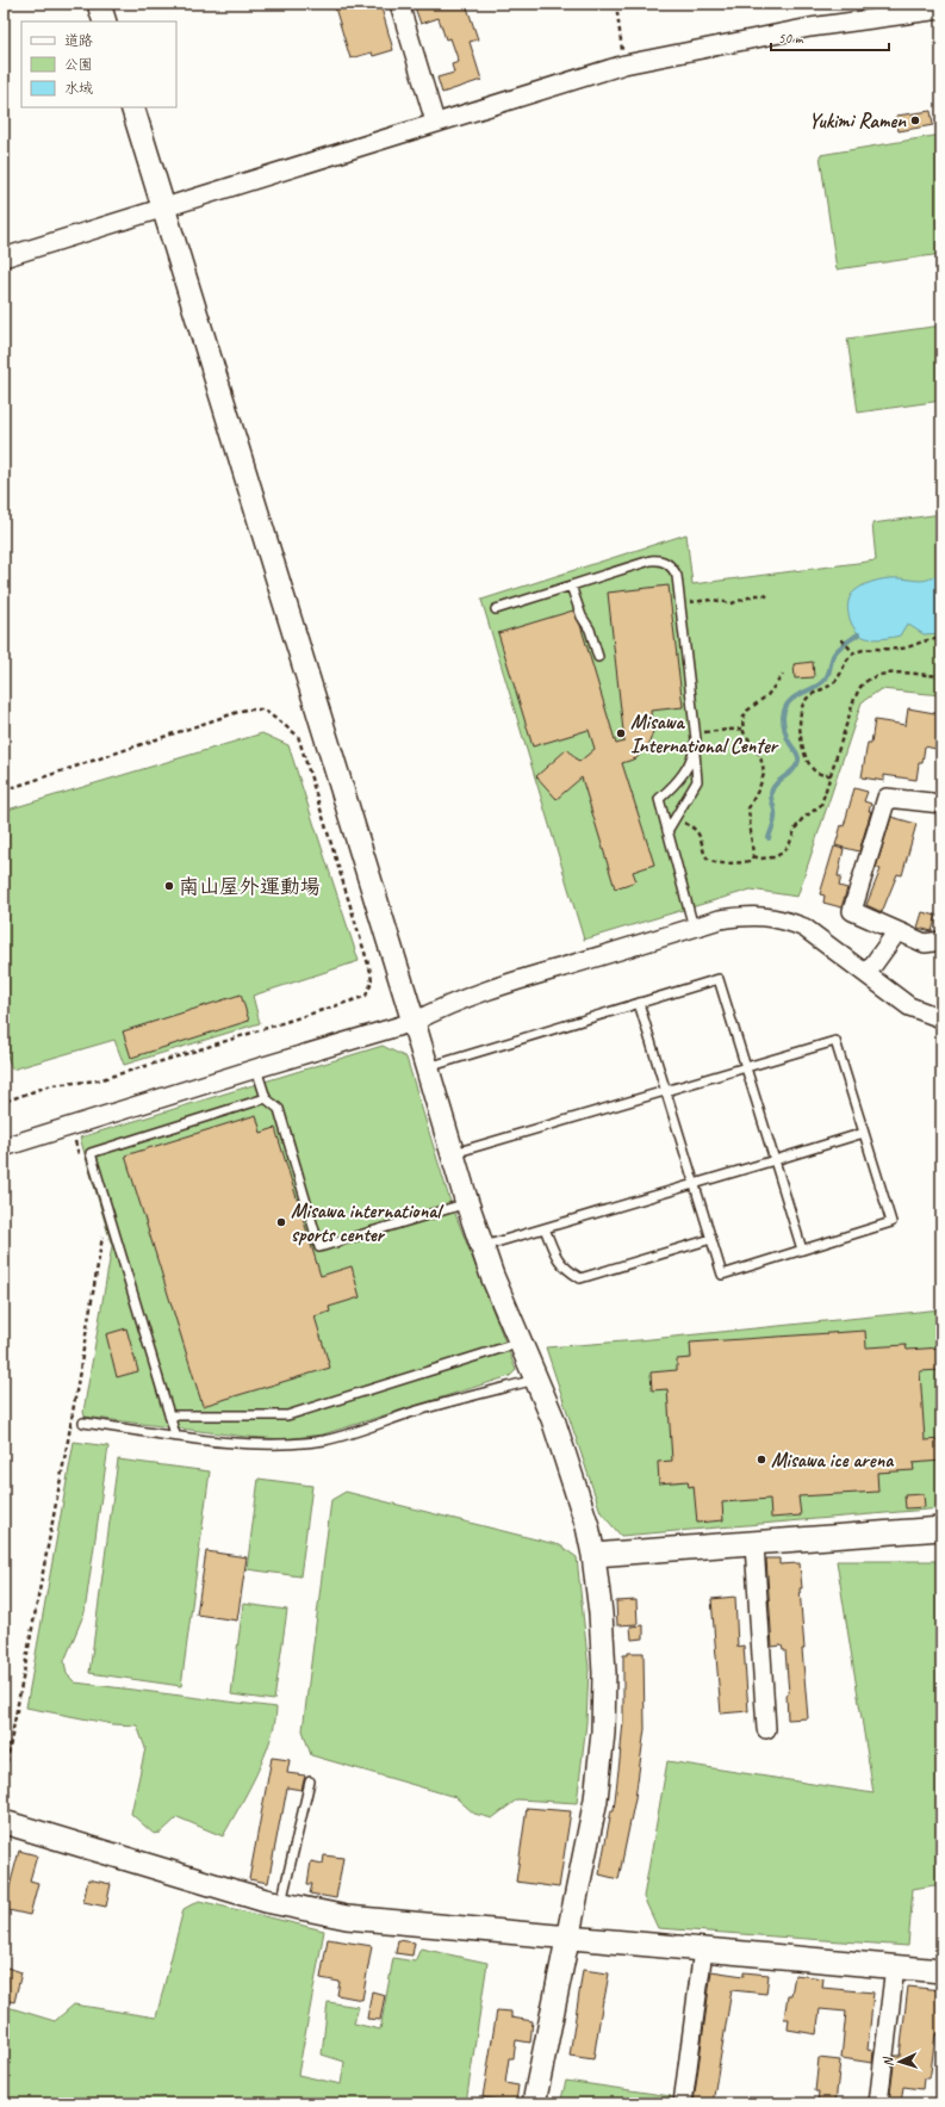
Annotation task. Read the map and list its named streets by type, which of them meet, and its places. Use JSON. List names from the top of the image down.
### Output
{
  "places": [
    "Yukimi Ramen",
    "Misawa International Center",
    "南山屋外運動場",
    "Misawa international sports center",
    "Misawa ice arena"
  ],
  "legend": ["道路", "公園", "水域"],
  "scale_bar": "50 m",
  "north": "left"
}
